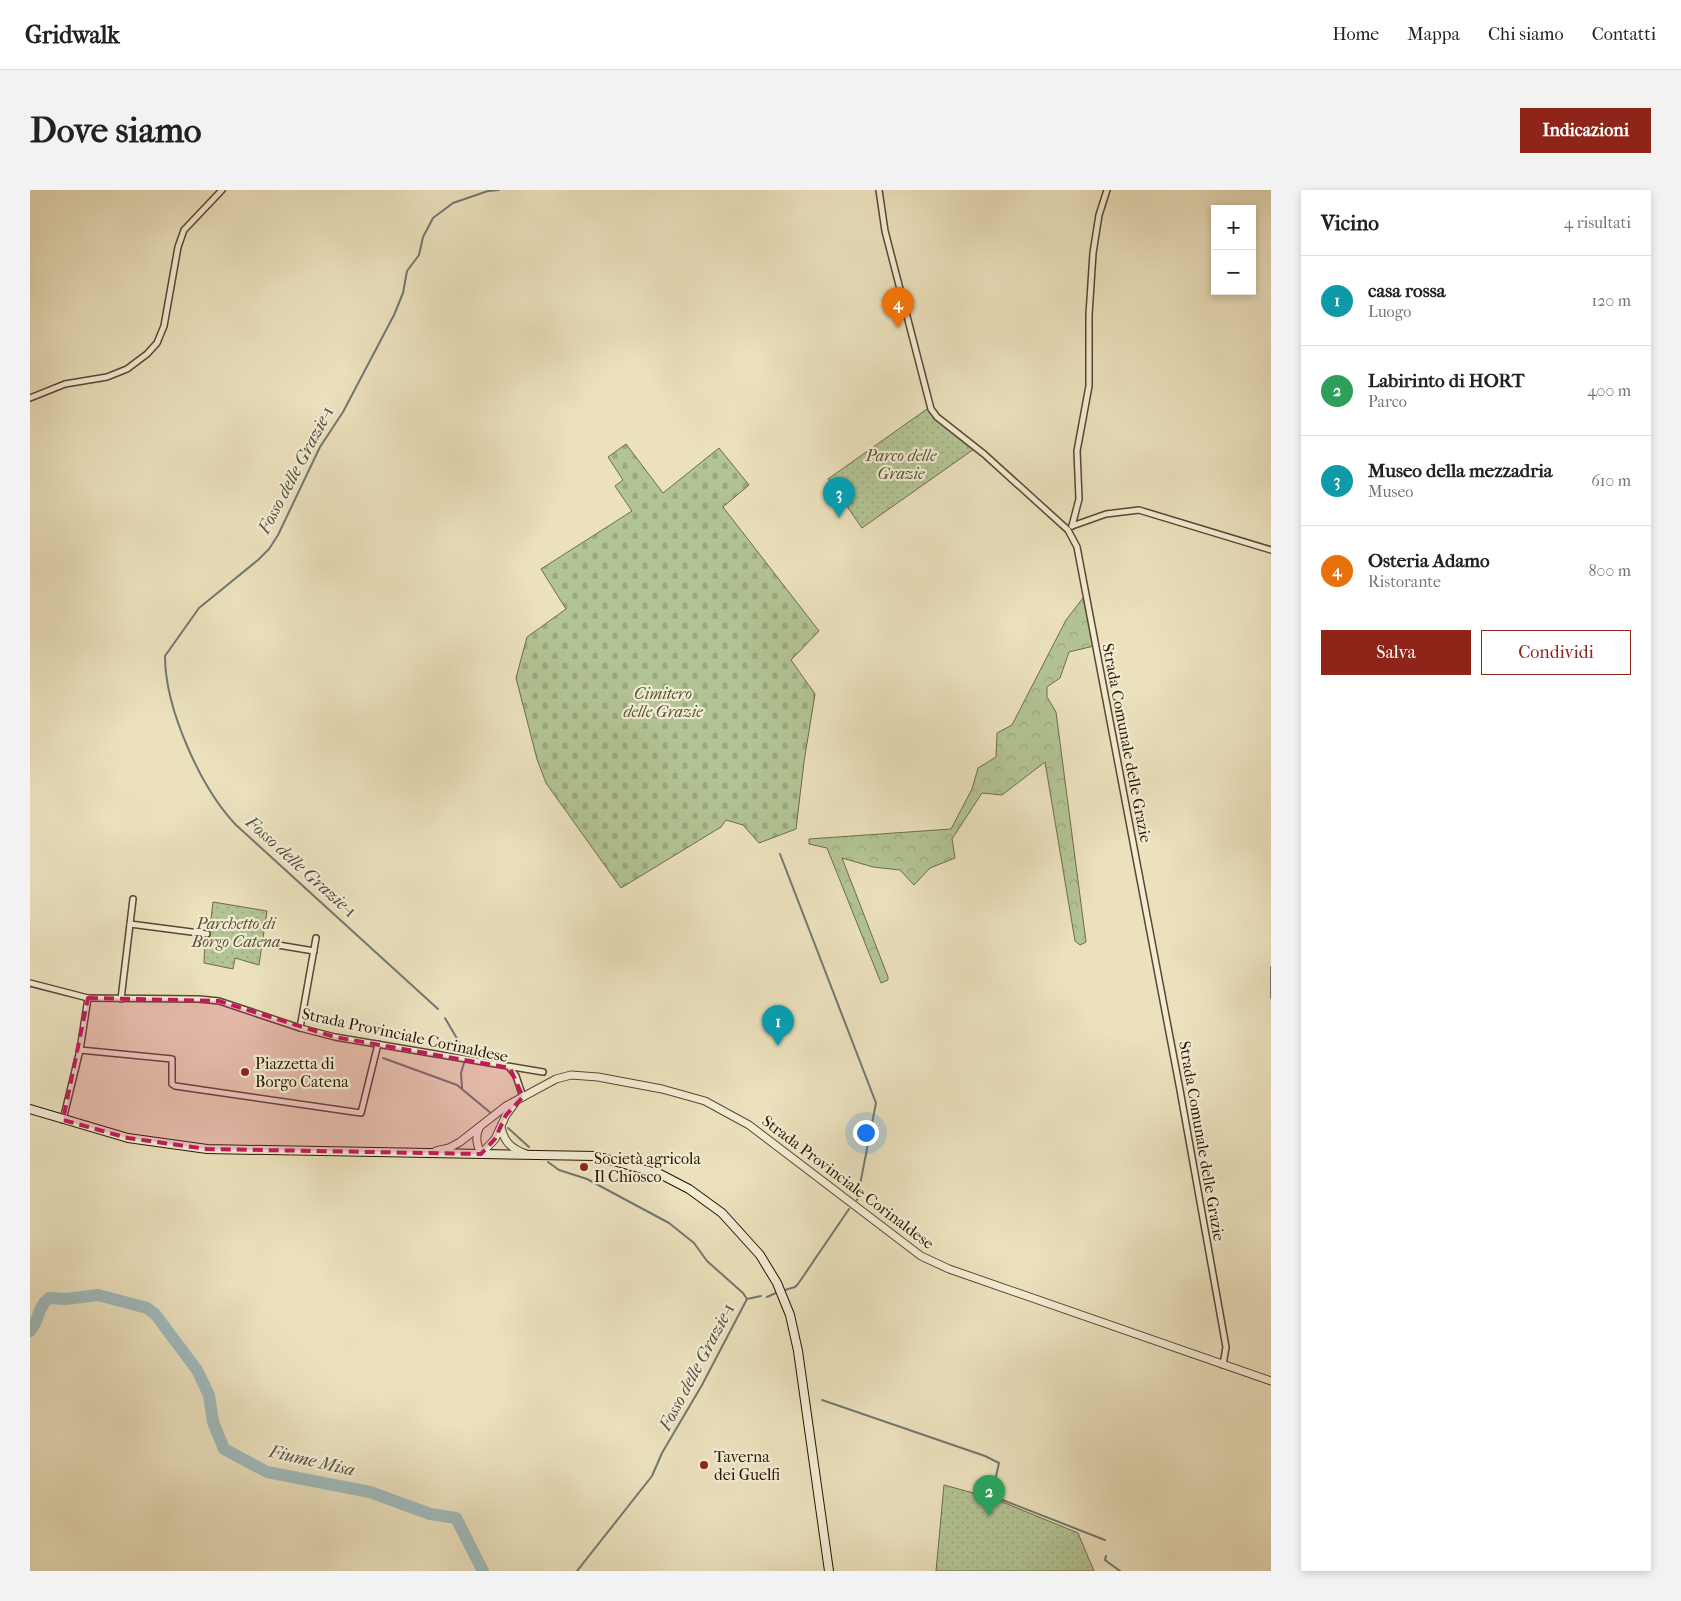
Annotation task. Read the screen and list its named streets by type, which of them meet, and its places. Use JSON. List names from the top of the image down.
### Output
{
  "streets": {
    "main road": ["Strada Provinciale Corinaldese"],
    "street": ["Strada Comunale delle Grazie"]
  },
  "crossings": [
    ["Strada Comunale delle Grazie", "Strada Provinciale Corinaldese"]
  ],
  "water": ["Fosso delle Grazie-1", "Fiume Misa"],
  "parks": ["Parco delle Grazie", "Cimitero delle Grazie", "Parchetto di Borgo Catena"],
  "places": ["Piazzetta di Borgo Catena", "Società agricola Il Chiosco", "Taverna dei Guelfi"],
  "page": {
    "header": "Gridwalk",
    "nav": [
      "Home",
      "Mappa",
      "Chi siamo",
      "Contatti"
    ],
    "buttons": [
      "Indicazioni",
      ["Salva", "Condividi"]
    ],
    "title": "Dove siamo",
    "heading": ["Vicino", "4 risultati"],
    "map_buttons": ["+", "−"],
    "list": [
      {
        "mark": "1",
        "name": "casa rossa",
        "note": "Luogo",
        "value": "120 m"
      },
      {
        "mark": "2",
        "name": "Labirinto di HORT",
        "note": "Parco",
        "value": "400 m"
      },
      {
        "mark": "3",
        "name": "Museo della mezzadria",
        "note": "Museo",
        "value": "610 m"
      },
      {
        "mark": "4",
        "name": "Osteria Adamo",
        "note": "Ristorante",
        "value": "800 m"
      }
    ],
    "pins": [
      "4",
      "3",
      "1",
      "2"
    ]
  }
}
